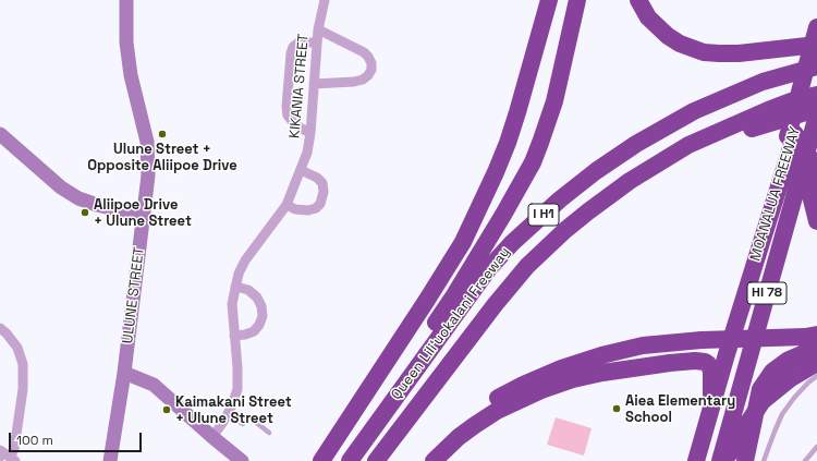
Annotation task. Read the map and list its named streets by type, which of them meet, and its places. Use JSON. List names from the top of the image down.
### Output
{
  "streets": {
    "highway": [
      "MOANALUA FREEWAY",
      "I H1",
      "HI 78",
      "Queen Liliʻuokalani Freeway"
    ],
    "street": ["KIKANIA STREET", "ULUNE STREET"]
  },
  "places": [
    "Ulune Street + Opposite Aliipoe Drive",
    "Aliipoe Drive + Ulune Street",
    "Aiea Elementary School",
    "Kaimakani Street + Ulune Street"
  ],
  "scale_bar": "100 m"
}
